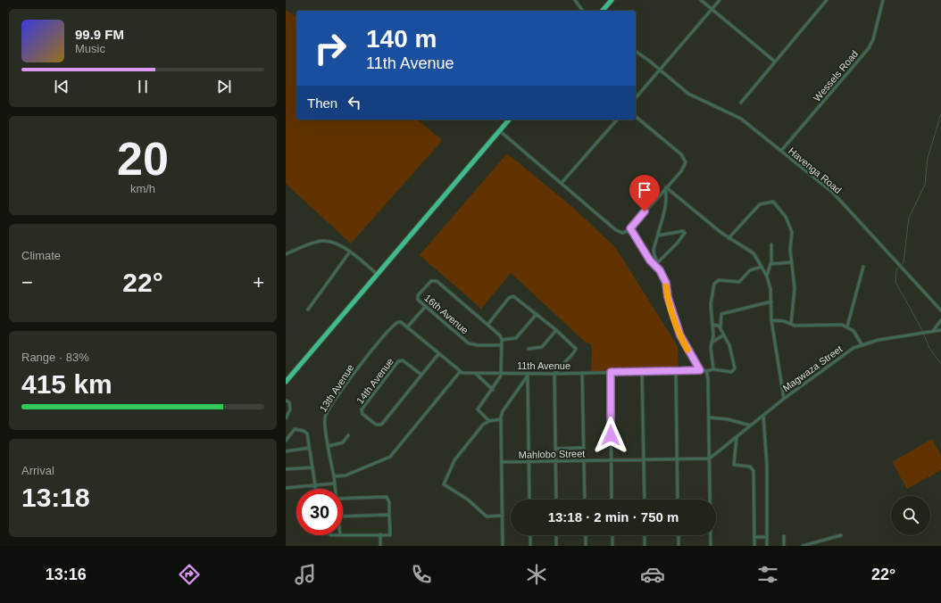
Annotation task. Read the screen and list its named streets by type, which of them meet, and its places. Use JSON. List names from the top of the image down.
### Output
{
  "streets": {
    "street": [
      "Wessels Road",
      "Havenga Road",
      "16th Avenue",
      "11th Avenue",
      "Magwaza Street",
      "14th Avenue",
      "13th Avenue",
      "Mahlobo Street"
    ]
  },
  "crossings": [
    ["Wessels Road", "Havenga Road"],
    ["Magwaza Street", "Mahlobo Street"]
  ],
  "page": {
    "turn": ["140 m", "11th Avenue"],
    "song": ["99.9 FM", "Music"],
    "then": "Then",
    "tile": [
      ["20", "km/h"],
      "Climate",
      ["Range · 83%", "415 km"],
      ["Arrival", "13:18"]
    ],
    "heat": ["−", "22°", "+"],
    "limit": "30",
    "trip": "13:18 · 2 min · 750 m",
    "tabs": ["13:16", "22°"]
  }
}
